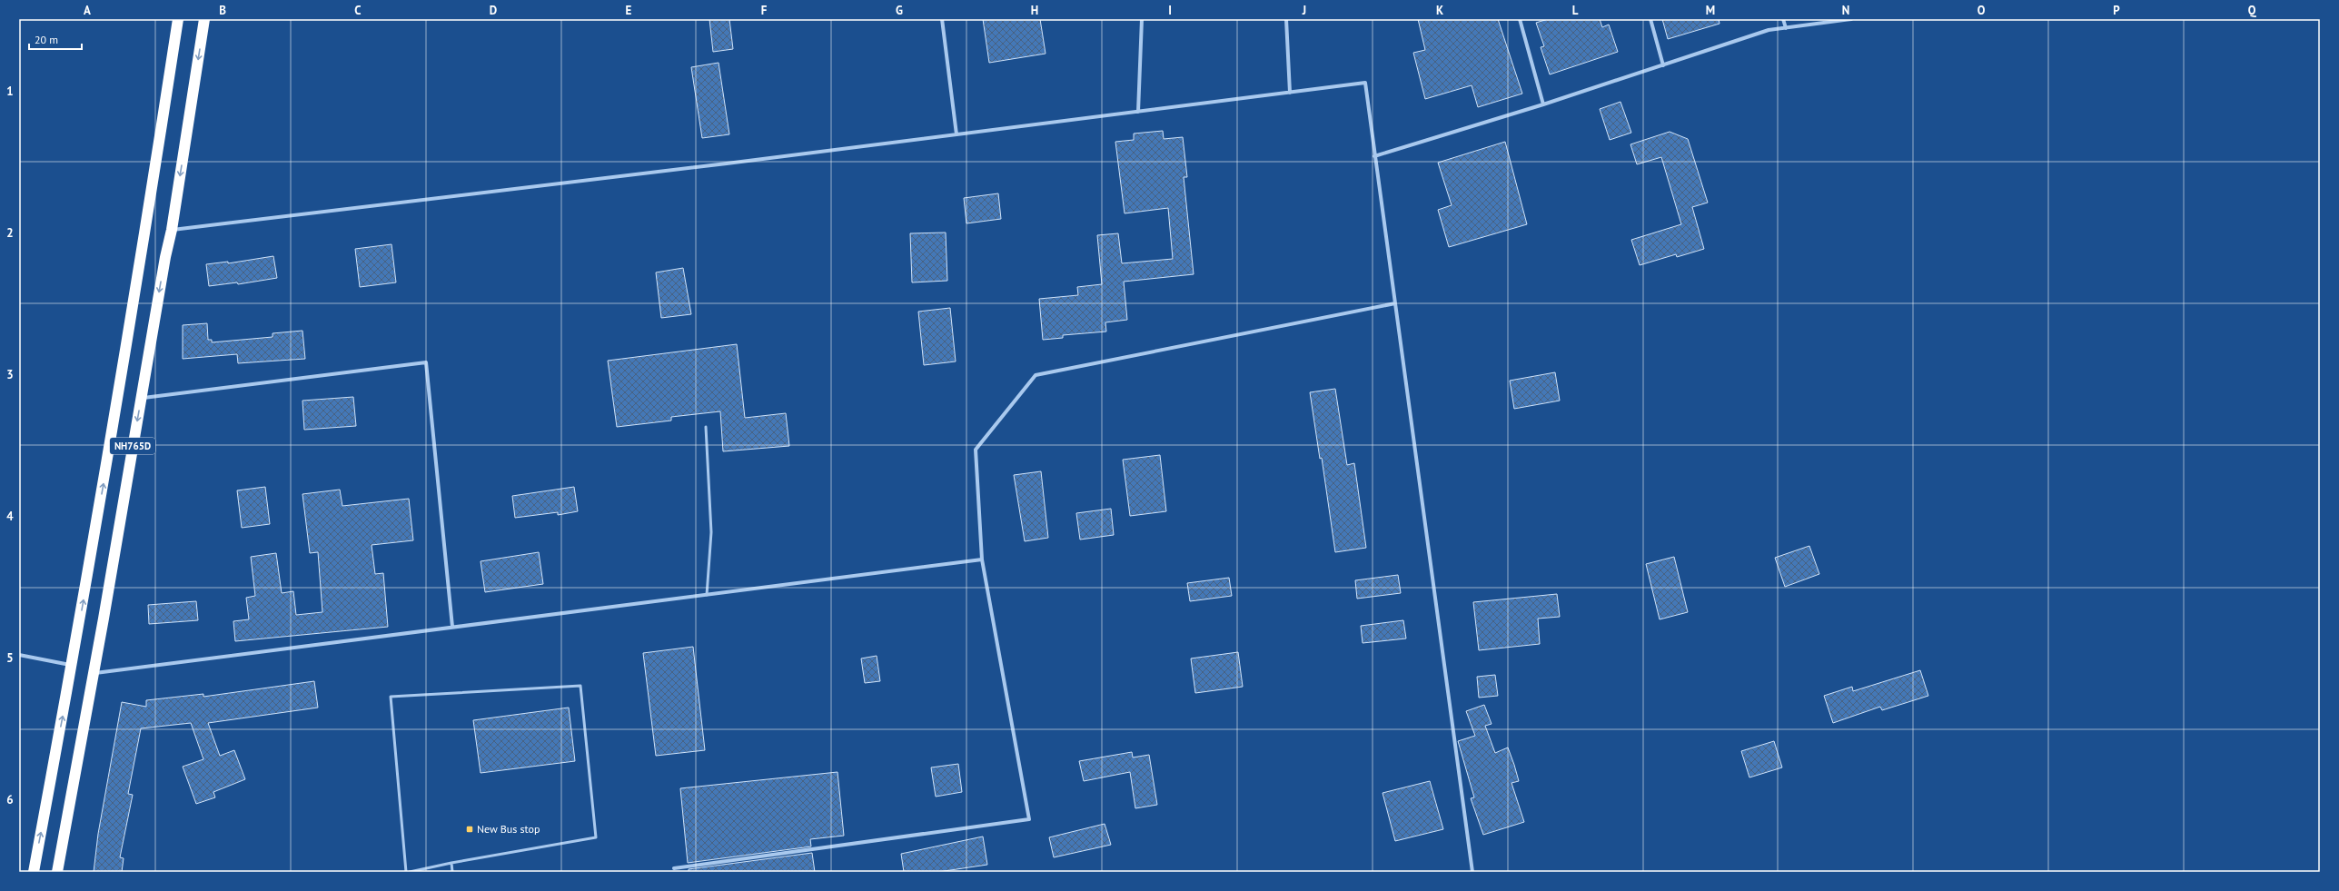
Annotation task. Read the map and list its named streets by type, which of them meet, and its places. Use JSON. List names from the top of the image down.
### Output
{
  "streets": {
    "highway": ["NH765D"]
  },
  "places": {
    "transit": ["New Bus stop"]
  },
  "scale_bar": "20 m",
  "grid": {
    "columns": [
      "A",
      "B",
      "C",
      "D",
      "E",
      "F",
      "G",
      "H",
      "I",
      "J",
      "K",
      "L",
      "M",
      "N",
      "O",
      "P",
      "Q"
    ],
    "rows": [
      "1",
      "2",
      "3",
      "4",
      "5",
      "6"
    ]
  }
}
